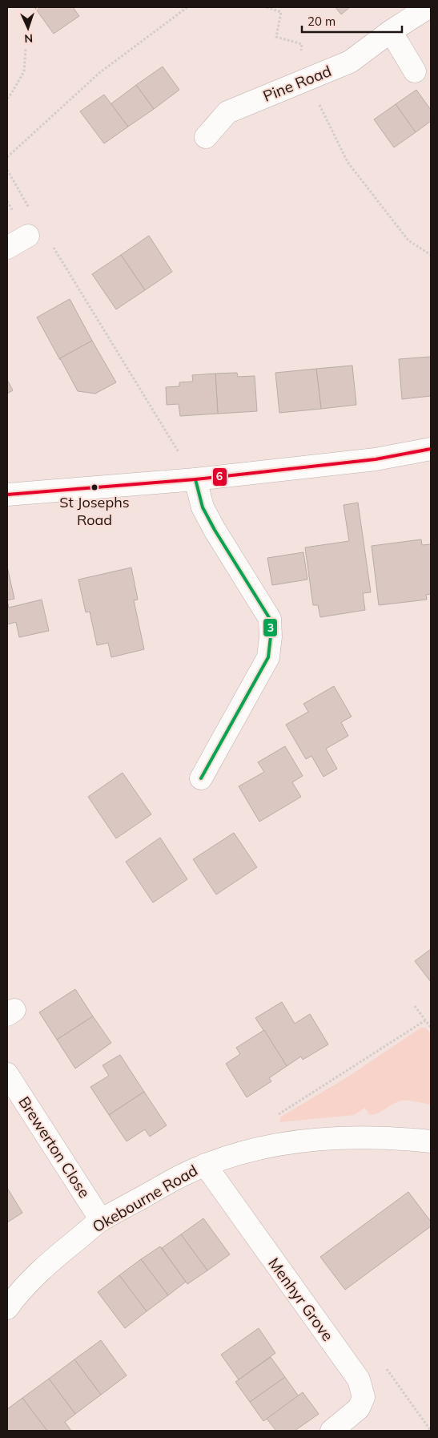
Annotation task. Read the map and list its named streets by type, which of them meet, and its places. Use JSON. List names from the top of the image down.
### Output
{
  "streets": {
    "street": [
      "Pine Road",
      "Brewerton Close",
      "Okebourne Road",
      "Menhyr Grove"
    ]
  },
  "crossings": [
    ["Brewerton Close", "Okebourne Road"],
    ["Okebourne Road", "Menhyr Grove"]
  ],
  "places": ["St Josephs Road"],
  "lines": ["transit line 6", "transit line 3"],
  "scale_bar": "20 m",
  "north": "bottom"
}
